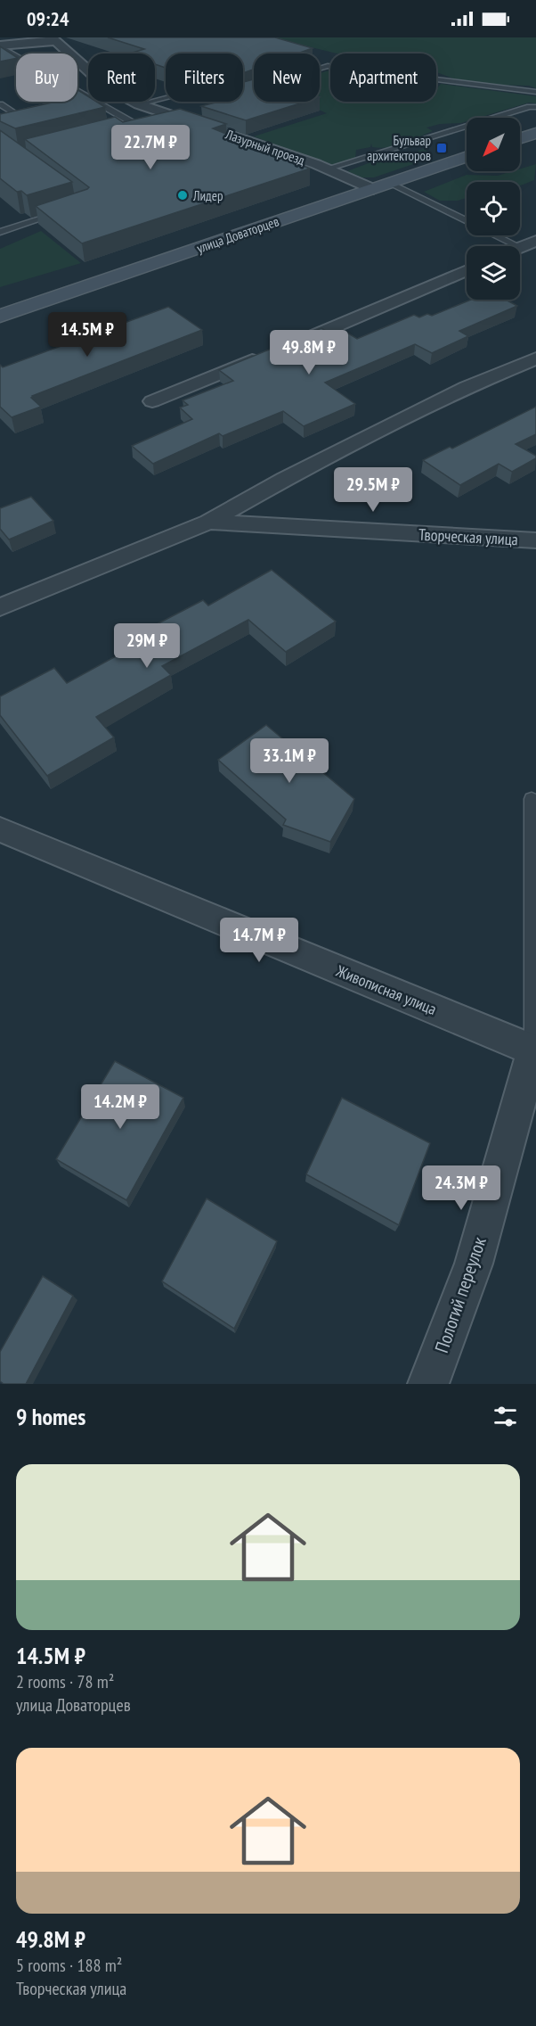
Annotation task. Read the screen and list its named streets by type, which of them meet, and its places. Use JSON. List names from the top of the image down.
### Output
{
  "streets": {
    "main road": ["улица Доваторцев"],
    "street": [
      "Лазурный проезд",
      "Творческая улица",
      "Живописная улица",
      "Пологий переулок"
    ]
  },
  "crossings": [
    ["Лазурный проезд", "улица Доваторцев"],
    ["Живописная улица", "Пологий переулок"]
  ],
  "places": {
    "transit": ["Бульвар архитекторов"],
    "other": ["Лидер"]
  },
  "north": "bottom left",
  "page": {
    "status": "09:24",
    "chip": [
      "Buy",
      "Rent",
      "Filters",
      "New",
      "Apartment"
    ],
    "price": [
      "22.7M ₽",
      "14.5M ₽",
      "49.8M ₽",
      "29.5M ₽",
      "29M ₽",
      "33.1M ₽",
      "14.7M ₽",
      "14.2M ₽",
      "24.3M ₽"
    ],
    "heading": "9 homes",
    "list": [
      {
        "name": "14.5M ₽",
        "note": "2 rooms · 78 m² · улица Доваторцев"
      },
      {
        "name": "49.8M ₽",
        "note": "5 rooms · 188 m² · Творческая улица"
      }
    ]
  }
}
